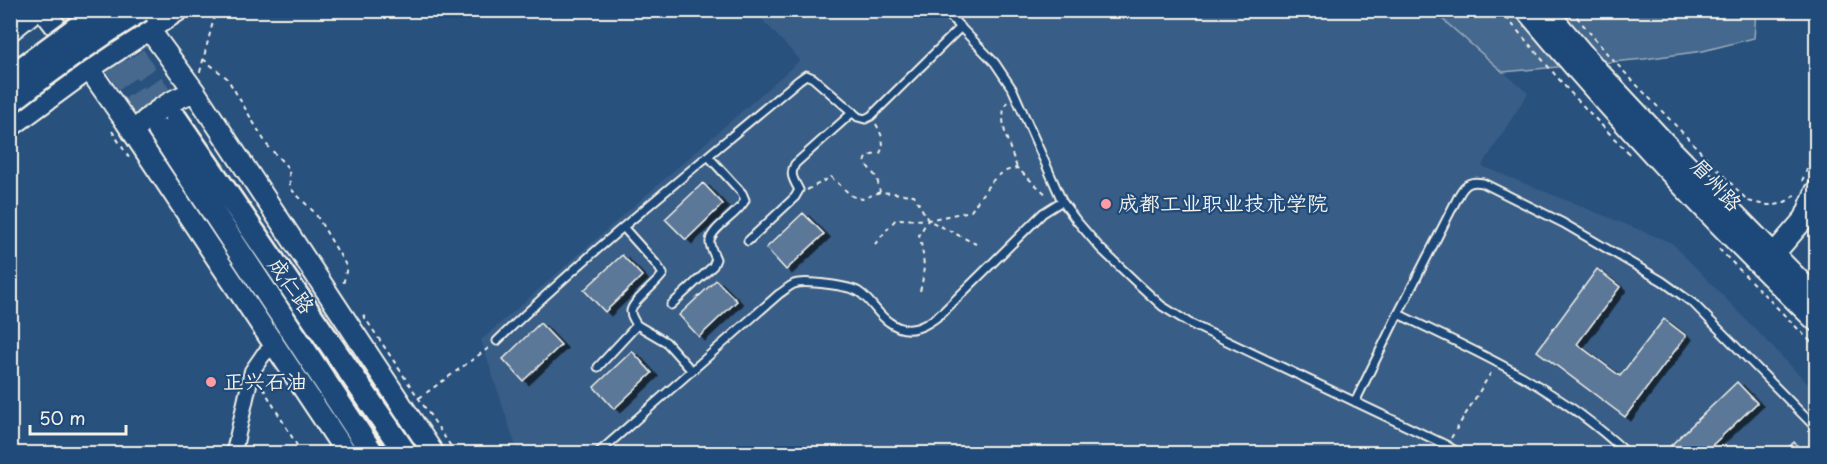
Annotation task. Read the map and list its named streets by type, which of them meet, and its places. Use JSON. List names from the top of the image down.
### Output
{
  "streets": {
    "highway": ["成仁路"],
    "main road": ["眉州路"]
  },
  "places": ["成都工业职业技术学院", "正兴石油"],
  "scale_bar": "50 m"
}
